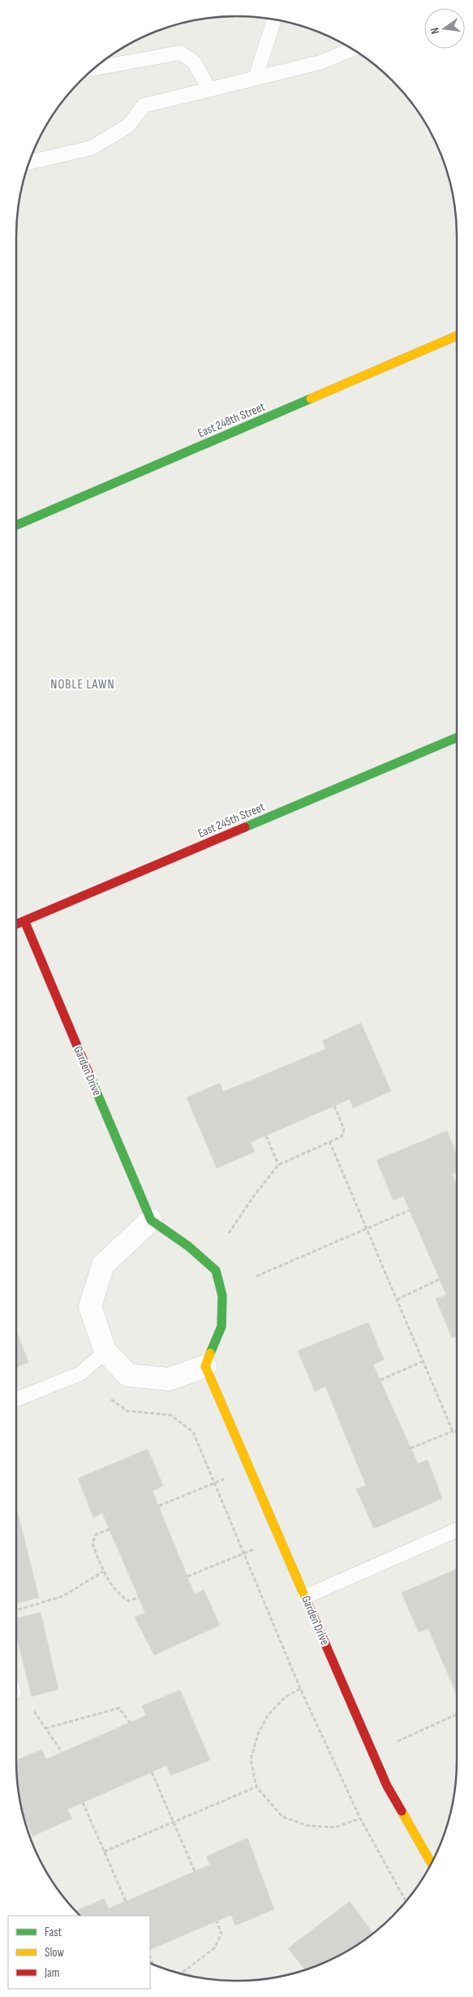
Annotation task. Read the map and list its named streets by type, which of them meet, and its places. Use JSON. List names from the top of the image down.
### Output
{
  "streets": {
    "street": ["East 248th Street", "East 245th Street", "Garden Drive"]
  },
  "crossings": [
    ["East 245th Street", "Garden Drive"]
  ],
  "districts": ["NOBLE LAWN"],
  "legend": ["Fast", "Slow", "Jam"],
  "north": "left"
}
